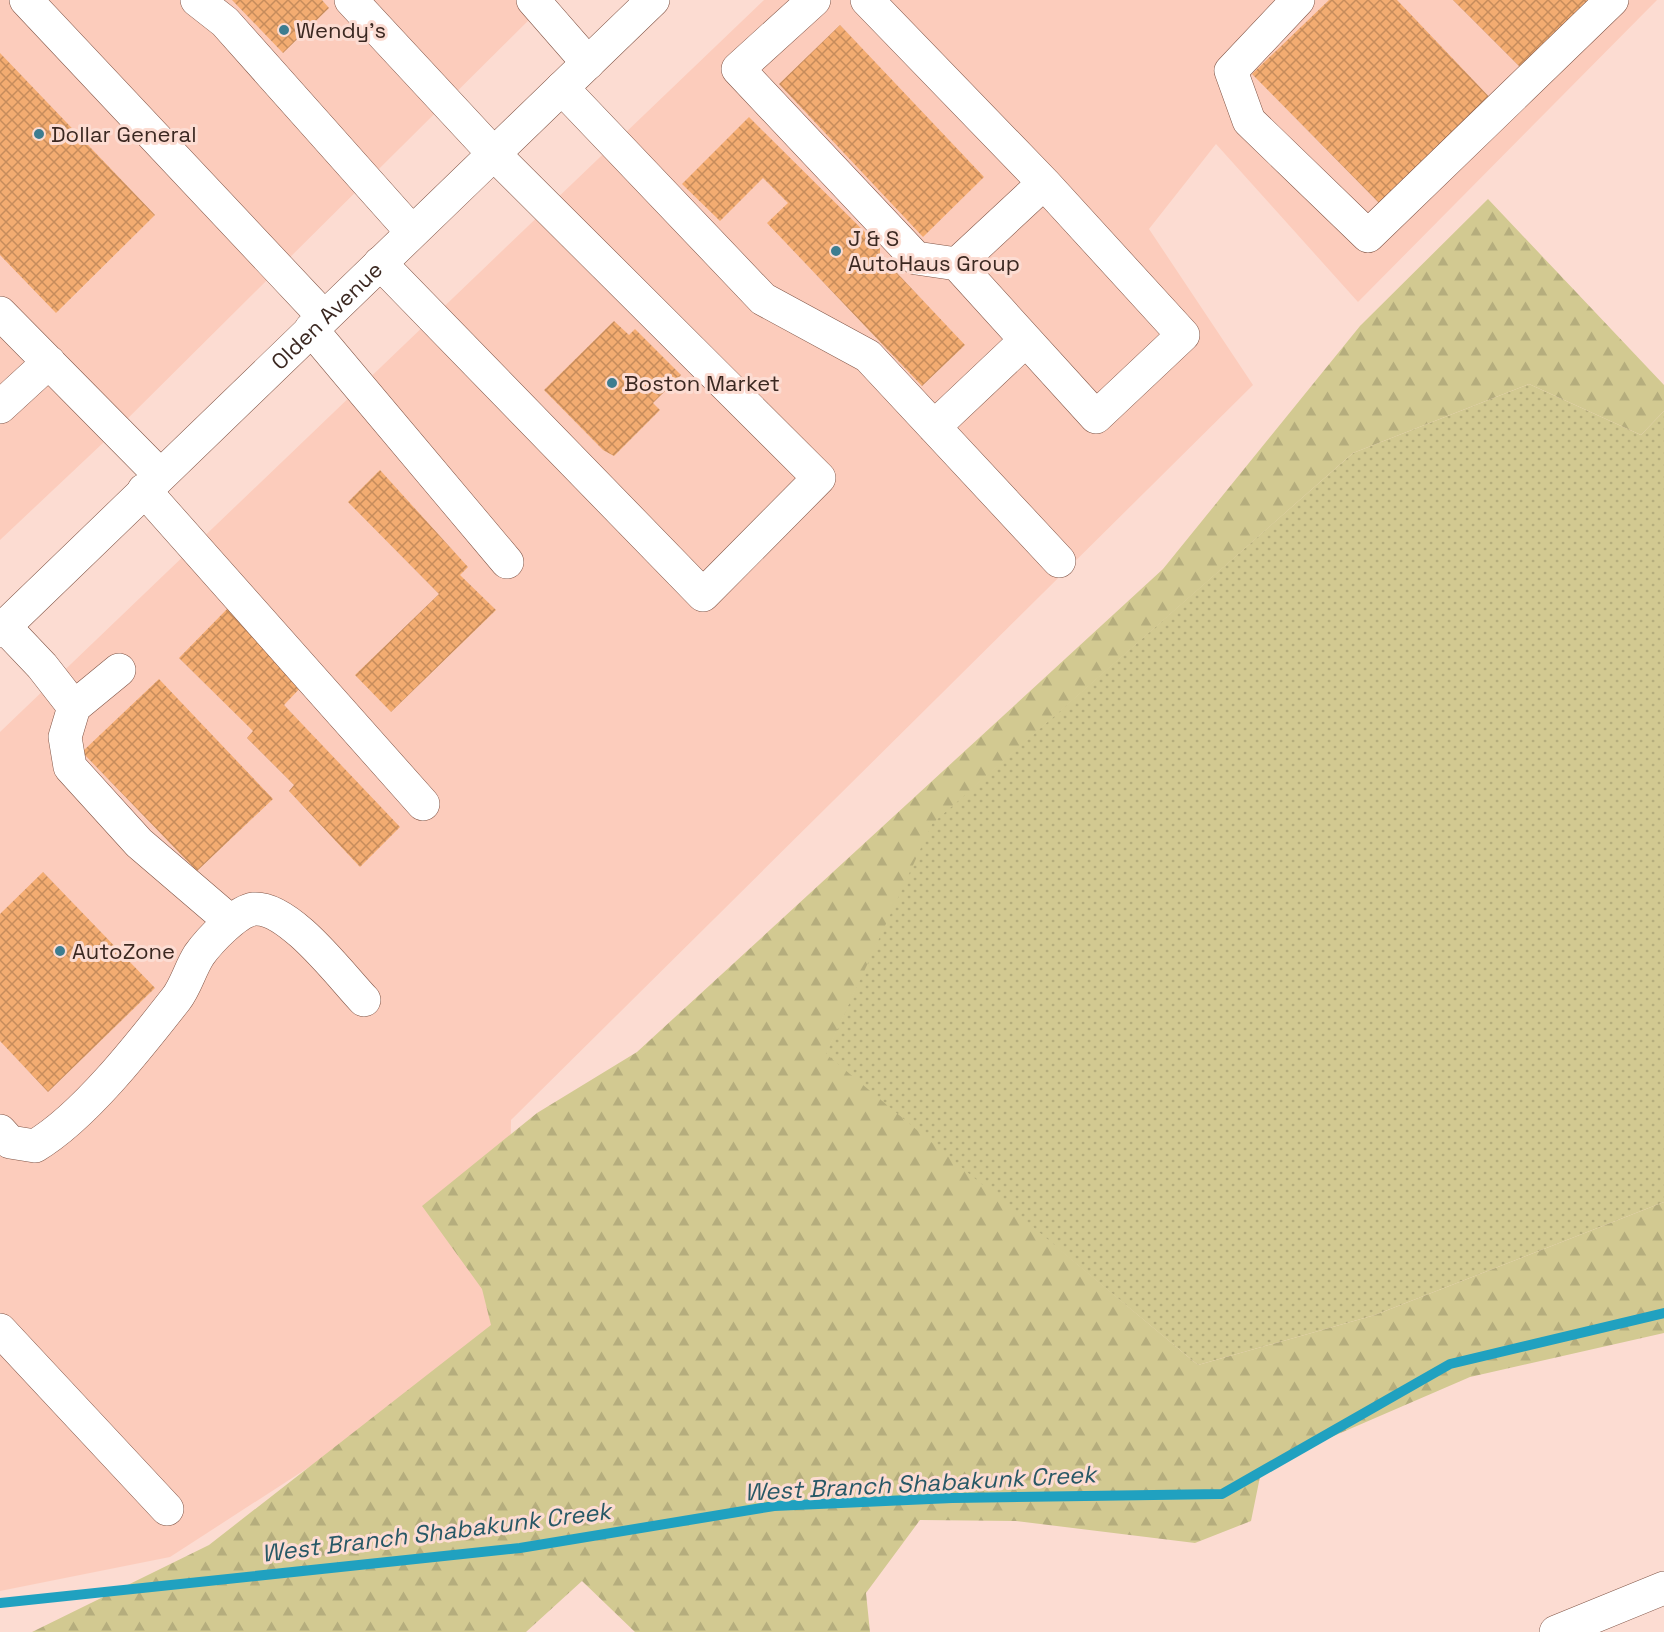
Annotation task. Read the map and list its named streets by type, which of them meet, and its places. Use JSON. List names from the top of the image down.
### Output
{
  "streets": {
    "main road": ["Olden Avenue"]
  },
  "water": ["West Branch Shabakunk Creek"],
  "places": [
    "Wendy's",
    "Dollar General",
    "J & S AutoHaus Group",
    "Boston Market",
    "AutoZone"
  ]
}
